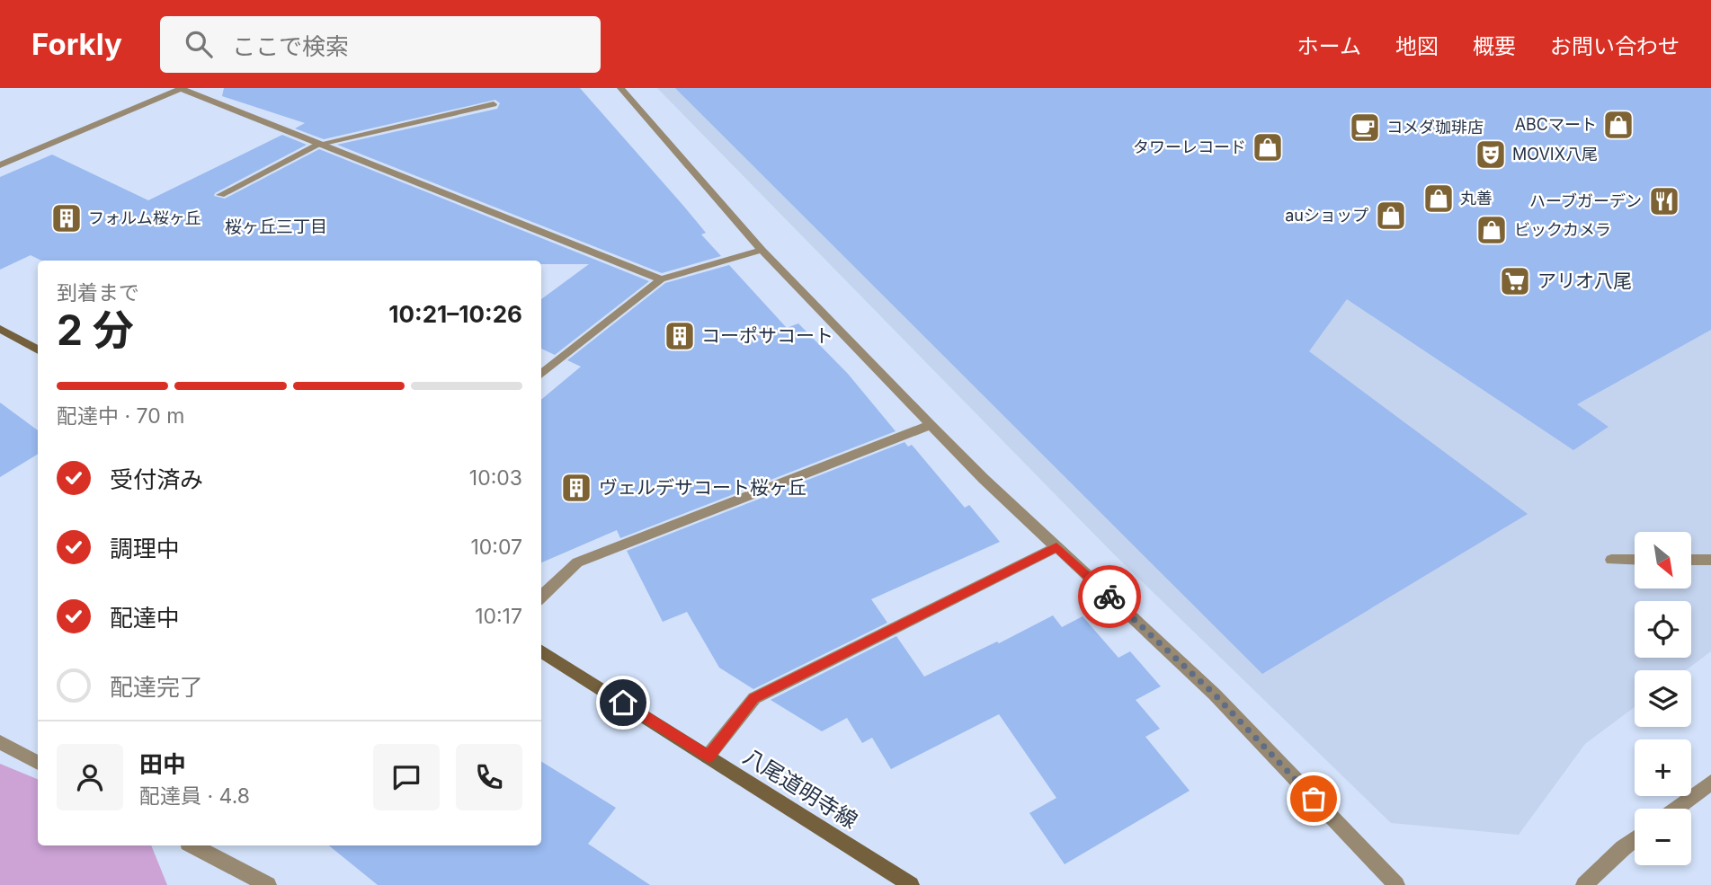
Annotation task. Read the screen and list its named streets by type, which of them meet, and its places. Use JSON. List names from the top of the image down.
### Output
{
  "streets": {
    "main road": ["八尾道明寺線"]
  },
  "districts": ["桜ヶ丘三丁目"],
  "places": {
    "shop": [
      "ABCマート",
      "タワーレコード",
      "丸善",
      "auショップ",
      "ビックカメラ"
    ],
    "cafe": ["コメダ珈琲店"],
    "theatre": ["MOVIX八尾"],
    "restaurant": ["ハーブガーデン"],
    "building": ["フォルム桜ヶ丘", "コーポサコート", "ヴェルデサコート桜ヶ丘"],
    "supermarket": ["アリオ八尾"]
  },
  "north": "bottom right",
  "page": {
    "header": "Forkly",
    "search": "ここで検索",
    "nav": [
      "ホーム",
      "地図",
      "概要",
      "お問い合わせ"
    ],
    "heading": ["2 分", "到着まで", "10:21–10:26"],
    "panel": ["田中", "配達員 · 4.8"],
    "bar": "配達中 · 70 m",
    "list": [
      ["受付済み", "10:03"],
      ["調理中", "10:07"],
      ["配達中", "10:17"],
      "配達完了"
    ],
    "map_buttons": ["+", "−"]
  }
}
